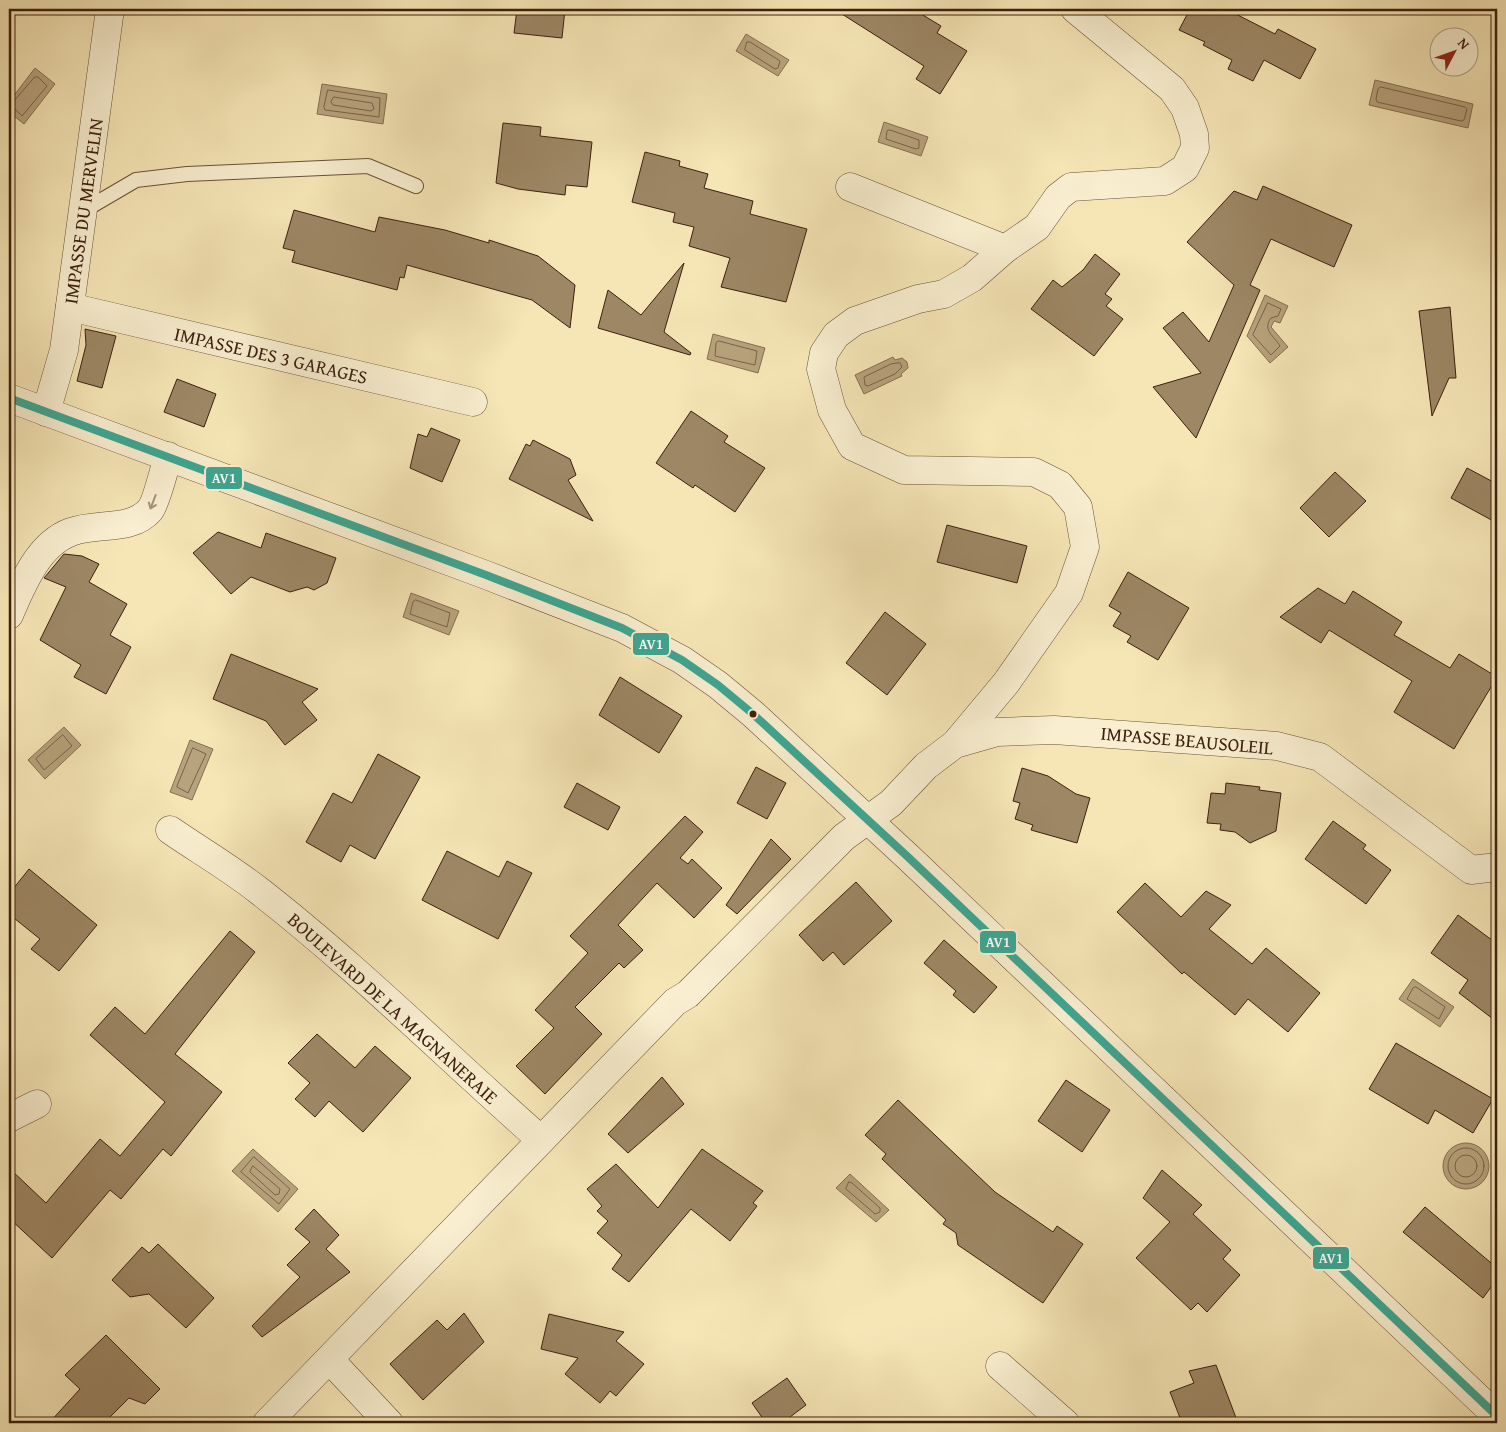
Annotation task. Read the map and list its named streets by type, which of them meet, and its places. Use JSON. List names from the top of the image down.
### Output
{
  "streets": {
    "street": [
      "IMPASSE DU MERVELIN",
      "IMPASSE DES 3 GARAGES",
      "IMPASSE BEAUSOLEIL",
      "BOULEVARD DE LA MAGNANERAIE"
    ]
  },
  "crossings": [
    ["IMPASSE DU MERVELIN", "IMPASSE DES 3 GARAGES"]
  ],
  "lines": ["transit line AV1"],
  "north": "top right"
}
